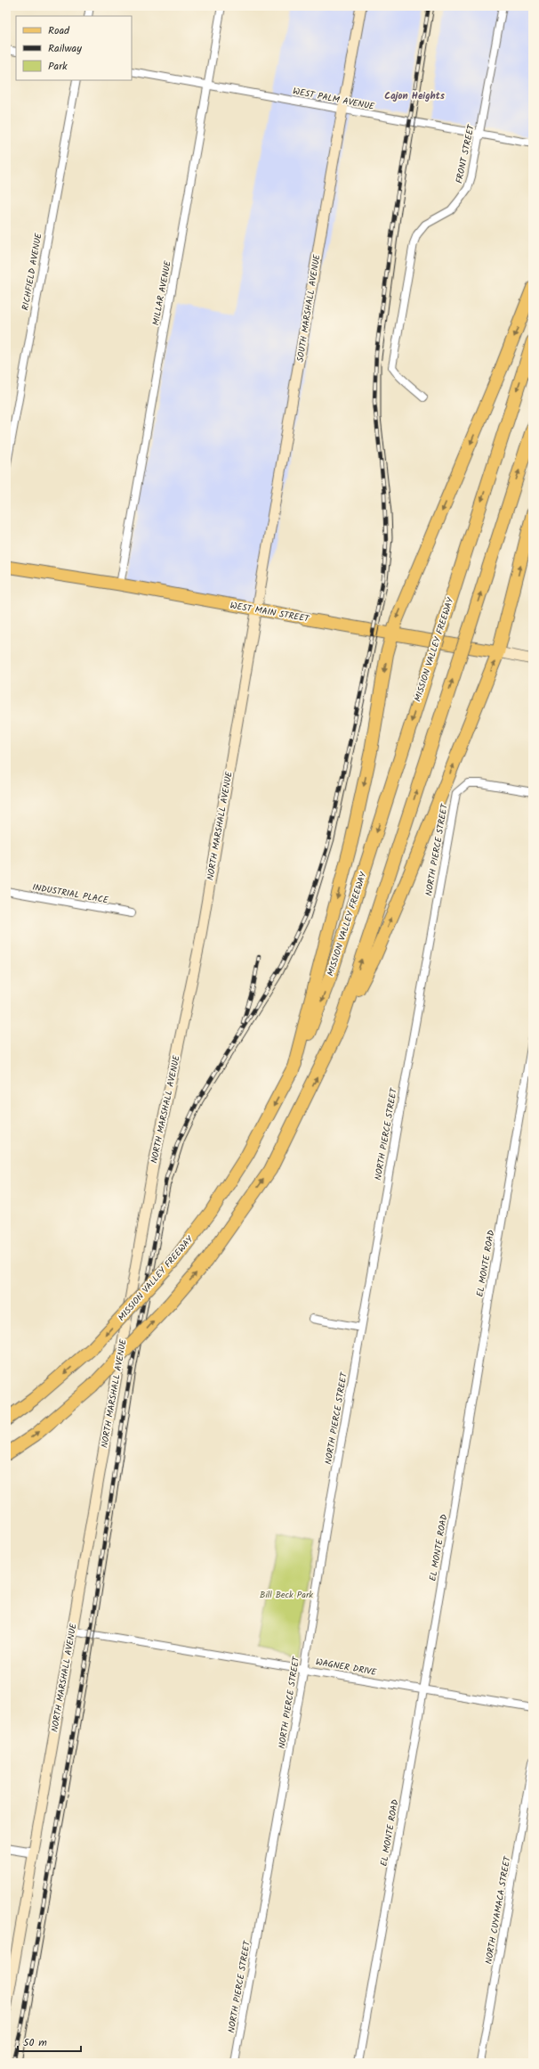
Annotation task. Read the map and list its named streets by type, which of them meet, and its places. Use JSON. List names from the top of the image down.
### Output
{
  "streets": {
    "highway": ["MISSION VALLEY FREEWAY"],
    "main road": ["SOUTH MARSHALL AVENUE", "WEST MAIN STREET", "NORTH MARSHALL AVENUE"],
    "street": [
      "WEST PALM AVENUE",
      "FRONT STREET",
      "RICHFIELD AVENUE",
      "MILLAR AVENUE",
      "NORTH PIERCE STREET",
      "INDUSTRIAL PLACE",
      "EL MONTE ROAD",
      "WAGNER DRIVE",
      "NORTH CUYAMACA STREET"
    ]
  },
  "crossings": [
    ["WEST PALM AVENUE", "FRONT STREET"],
    ["WEST PALM AVENUE", "MILLAR AVENUE"],
    ["WEST PALM AVENUE", "SOUTH MARSHALL AVENUE"],
    ["MILLAR AVENUE", "WEST MAIN STREET"],
    ["SOUTH MARSHALL AVENUE", "WEST MAIN STREET"],
    ["SOUTH MARSHALL AVENUE", "NORTH MARSHALL AVENUE"],
    ["WEST MAIN STREET", "NORTH MARSHALL AVENUE"],
    ["NORTH MARSHALL AVENUE", "WAGNER DRIVE"],
    ["NORTH PIERCE STREET", "WAGNER DRIVE"],
    ["EL MONTE ROAD", "WAGNER DRIVE"]
  ],
  "districts": ["Cajon Heights"],
  "parks": ["Bill Beck Park"],
  "legend": ["Road", "Railway", "Park"],
  "scale_bar": "50 m"
}
